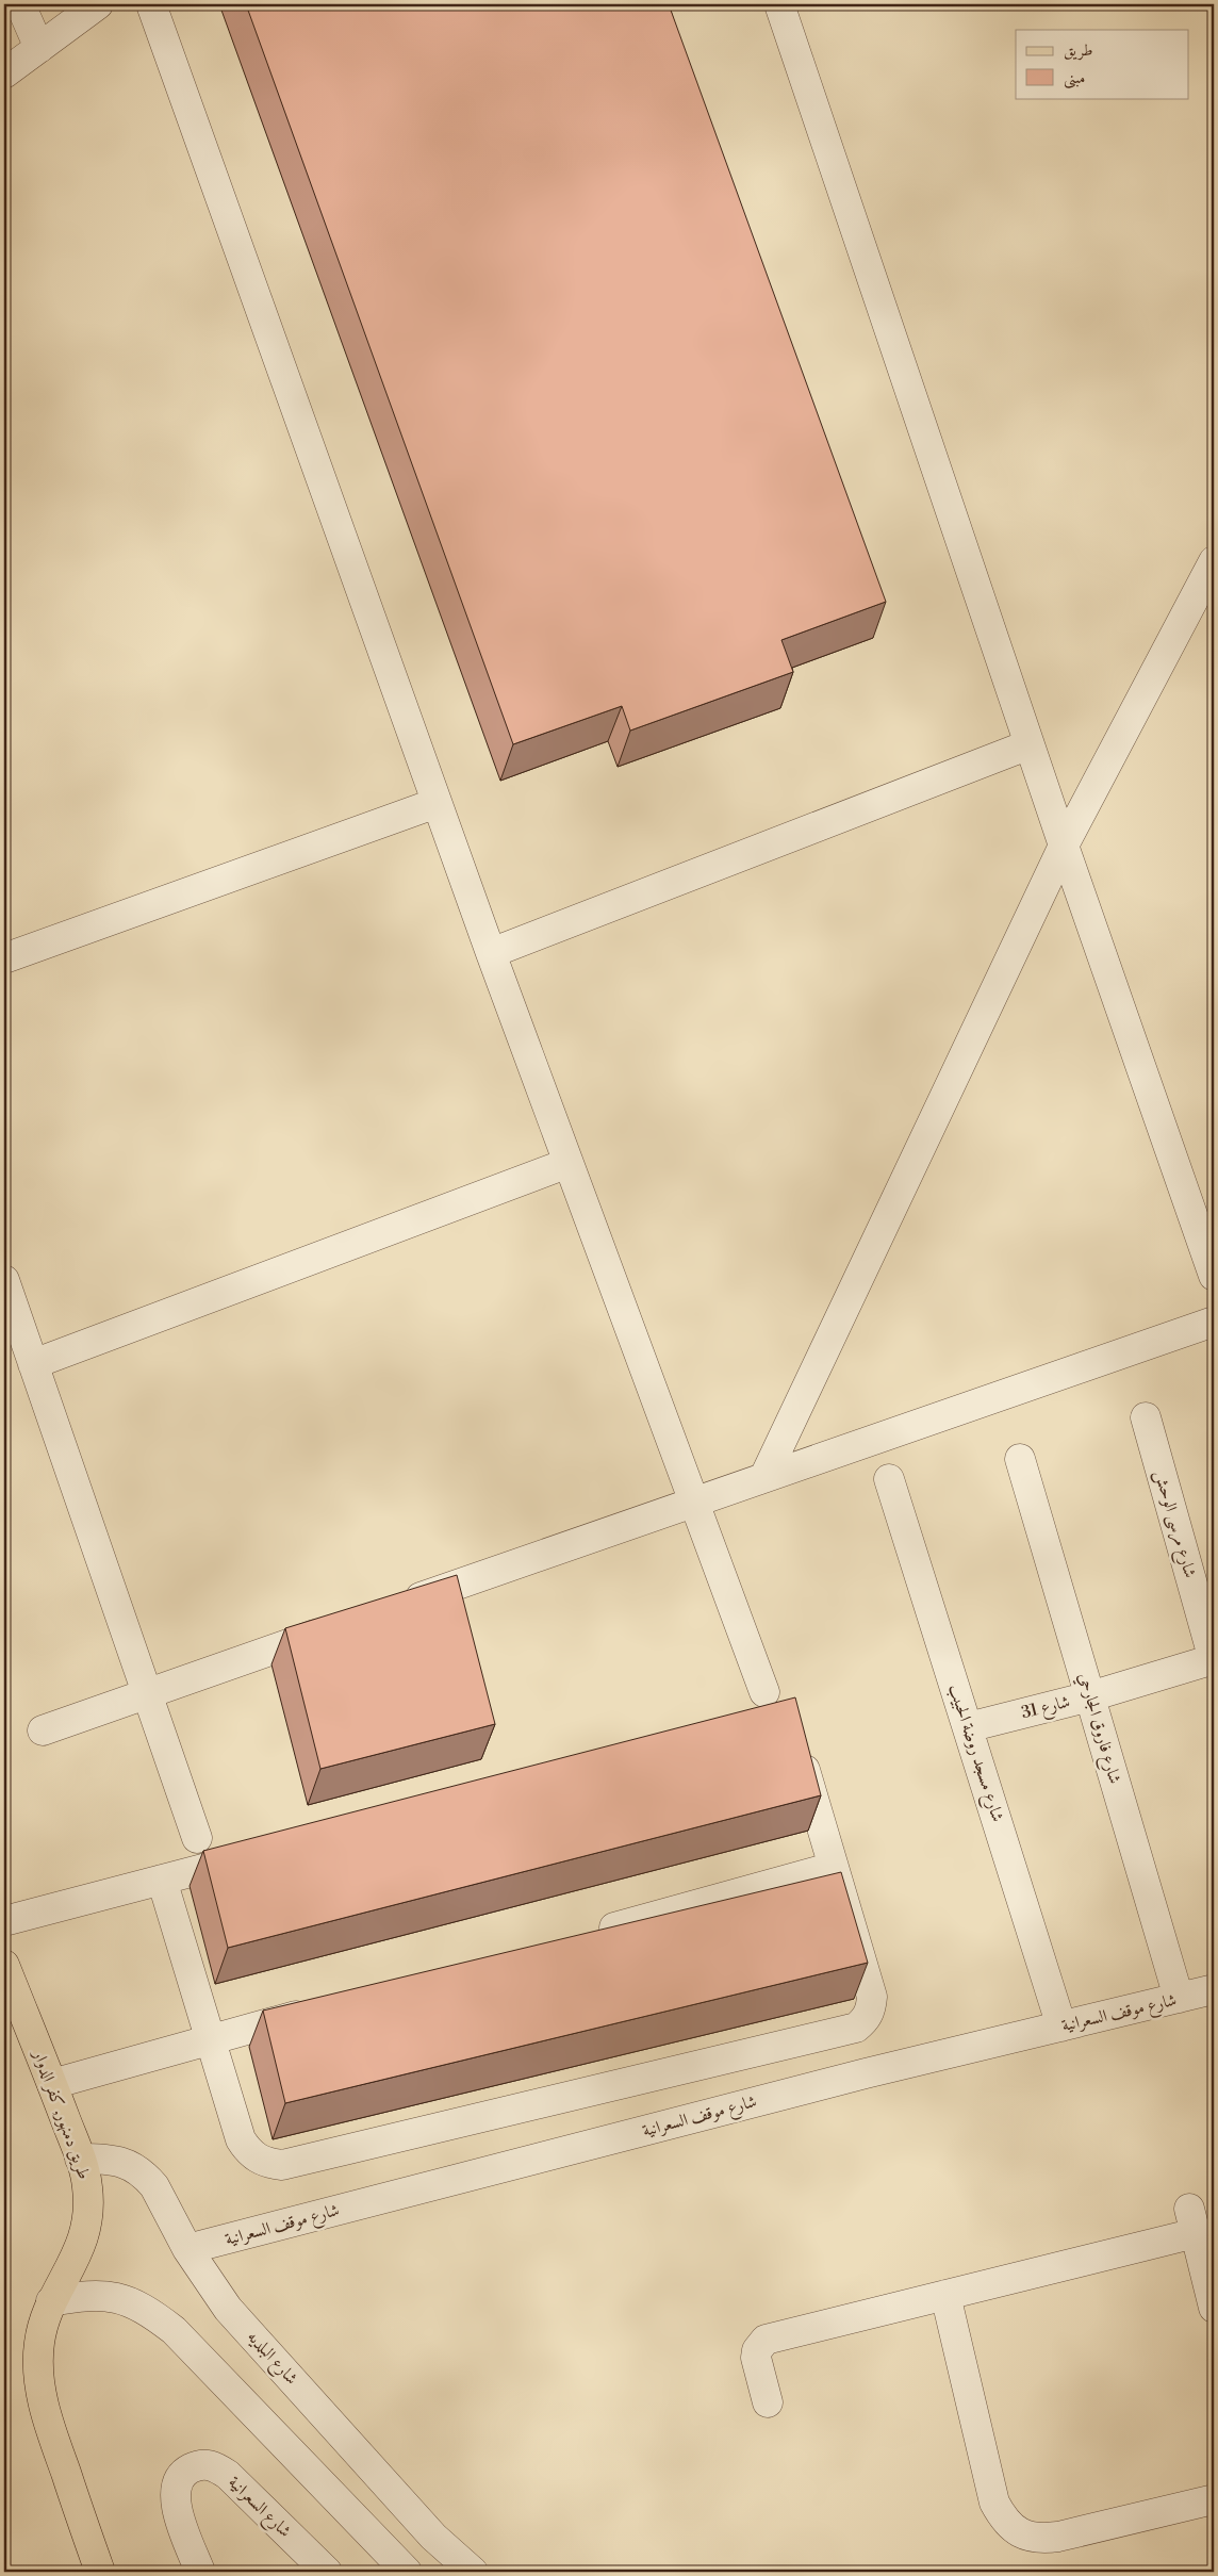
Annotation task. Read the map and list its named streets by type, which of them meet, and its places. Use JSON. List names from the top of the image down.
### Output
{
  "streets": {
    "main road": ["طريق دمنهور, كفر الدوار"],
    "street": [
      "شارع مرسى الوحش",
      "شارع 31",
      "شارع فاروق الجارحي",
      "شارع مسجد روضة الحبيب",
      "شارع موقف السعرانية",
      "شارع البلديه",
      "شارع السعرانية"
    ]
  },
  "crossings": [
    ["شارع مرسى الوحش", "شارع 31"],
    ["شارع 31", "شارع فاروق الجارحي"],
    ["شارع 31", "شارع مسجد روضة الحبيب"],
    ["شارع فاروق الجارحي", "شارع موقف السعرانية"],
    ["شارع مسجد روضة الحبيب", "شارع موقف السعرانية"],
    ["شارع موقف السعرانية", "شارع البلديه"],
    ["طريق دمنهور, كفر الدوار", "شارع البلديه"]
  ],
  "legend": ["طريق", "مبنى"]
}
